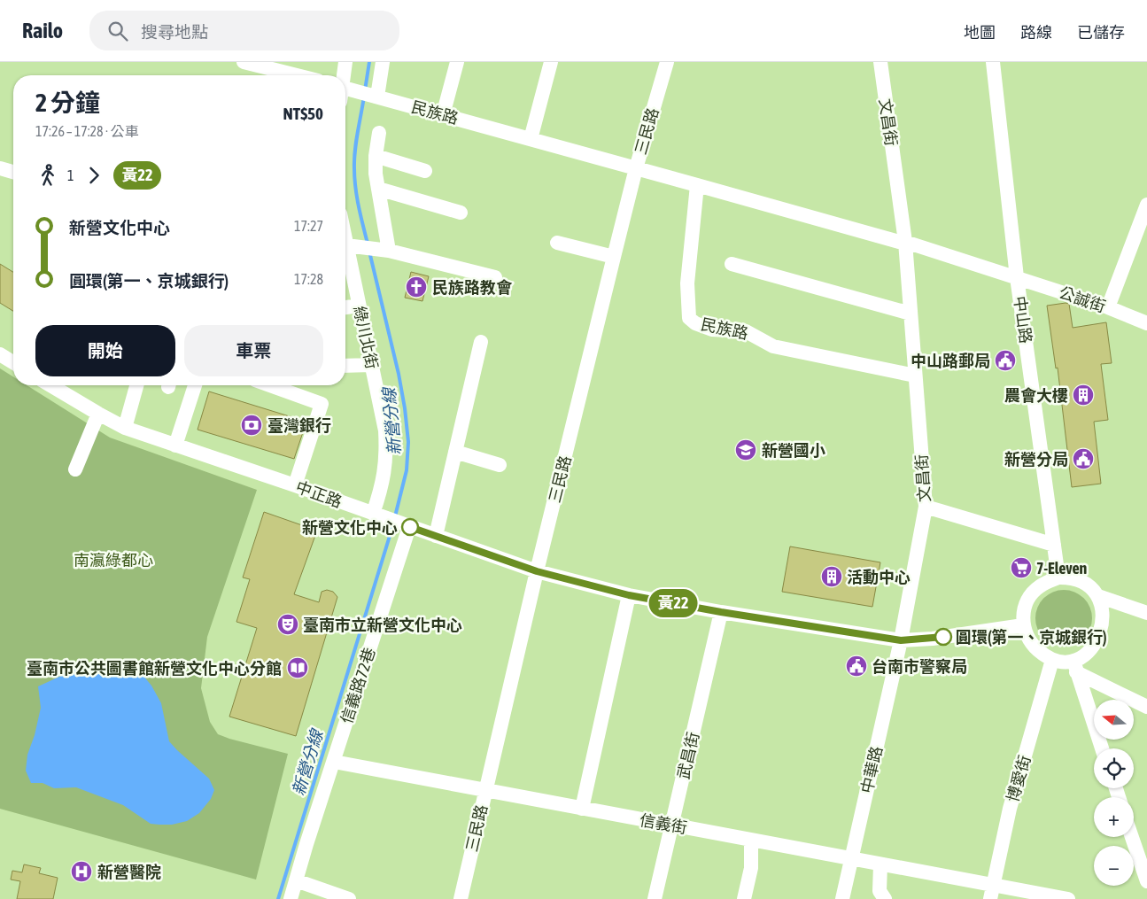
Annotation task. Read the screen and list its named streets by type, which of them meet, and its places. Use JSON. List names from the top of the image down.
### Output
{
  "streets": {
    "street": [
      "民族路",
      "文昌街",
      "三民路",
      "公誠街",
      "中山路",
      "綠川北街",
      "中正路",
      "信義路72巷",
      "武昌街",
      "中華路",
      "博愛街",
      "信義街"
    ]
  },
  "crossings": [
    ["民族路", "文昌街"],
    ["民族路", "三民路"],
    ["民族路", "公誠街"],
    ["民族路", "中山路"],
    ["文昌街", "中正路"],
    ["文昌街", "中華路"],
    ["三民路", "中正路"],
    ["三民路", "信義街"],
    ["公誠街", "中山路"],
    ["中山路", "中正路"],
    ["中山路", "博愛街"],
    ["綠川北街", "中正路"],
    ["中正路", "信義路72巷"],
    ["中正路", "武昌街"],
    ["中正路", "中華路"],
    ["中正路", "博愛街"],
    ["信義路72巷", "信義街"],
    ["武昌街", "信義街"],
    ["中華路", "信義街"],
    ["博愛街", "信義街"]
  ],
  "water": ["新營分線"],
  "parks": ["南瀛綠都心"],
  "places": {
    "church": ["民族路教會"],
    "public building": ["中山路郵局", "新營分局", "台南市警察局"],
    "building": ["農會大樓", "活動中心"],
    "bank": ["臺灣銀行"],
    "school or university": ["新營國小"],
    "other": ["新營文化中心", "圓環(第一、京城銀行)"],
    "supermarket": ["7-Eleven"],
    "theatre": ["臺南市立新營文化中心"],
    "library": ["臺南市公共圖書館新營文化中心分館"],
    "hospital": ["新營醫院"]
  },
  "lines": ["bus line 黃22"],
  "north": "left",
  "page": {
    "header": "Railo",
    "search": "搜尋地點",
    "nav": ["地圖", "路線", "已儲存"],
    "on_map": "黃22",
    "heading": ["2 分鐘", "17:26 – 17:28 · 公車", "NT$50"],
    "legs": ["1", "黃22"],
    "list": [
      {
        "name": "新營文化中心",
        "value": "17:27"
      },
      {
        "name": "圓環(第一、京城銀行)",
        "value": "17:28"
      }
    ],
    "buttons": ["開始", "車票"],
    "map_buttons": ["+", "−"]
  }
}
